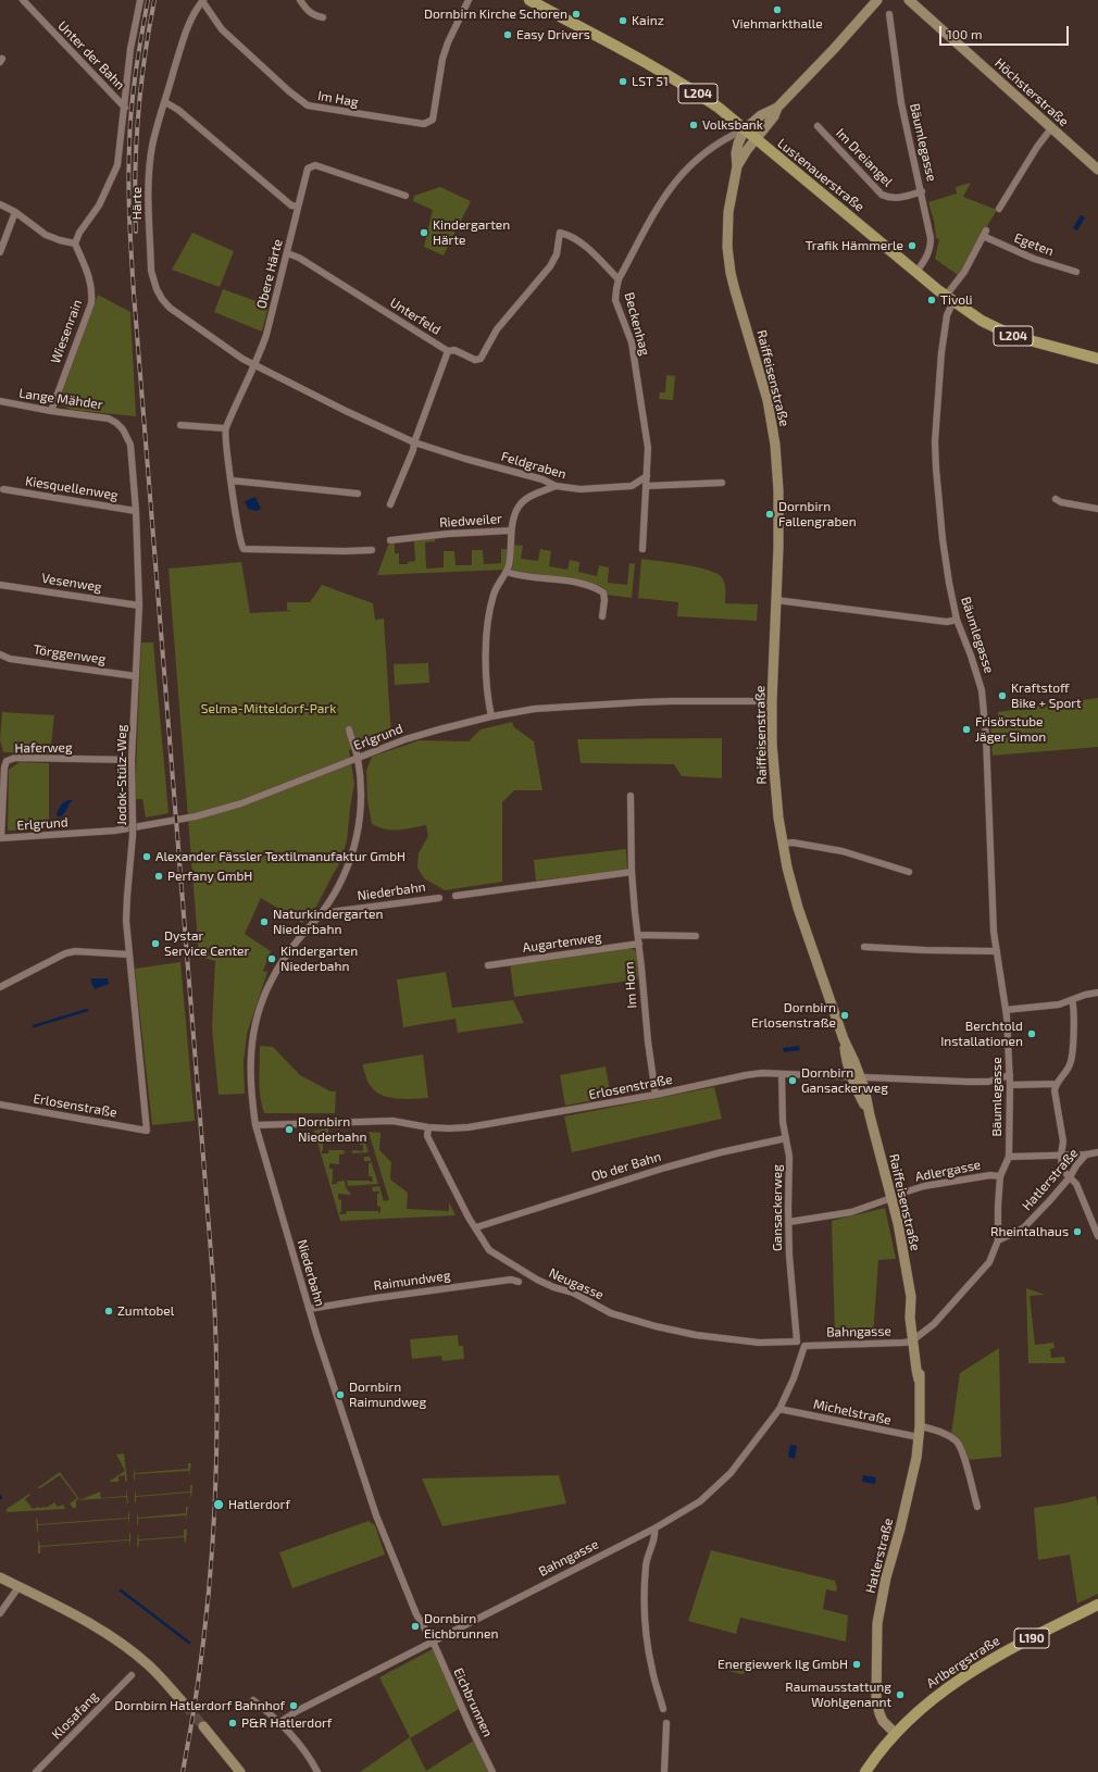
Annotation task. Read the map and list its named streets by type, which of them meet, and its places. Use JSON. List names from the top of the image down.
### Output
{
  "streets": {
    "main road": [
      "L204",
      "Lustenauerstraße",
      "L190",
      "Arlbergstraße"
    ],
    "street": [
      "Unter der Bahn",
      "Höchsterstraße",
      "Im Hag",
      "Bäumlegasse",
      "Im Dreiangel",
      "Härte",
      "Egeten",
      "Obere Härte",
      "Unterfeld",
      "Beckenhag",
      "Wiesenrain",
      "Raiffeisenstraße",
      "Lange Mähder",
      "Feldgraben",
      "Kiesquellenweg",
      "Riedweiler",
      "Vesenweg",
      "Törggenweg",
      "Erlgrund",
      "Haferweg",
      "Jodok-Stülz-Weg",
      "Niederbahn",
      "Augartenweg",
      "Im Horn",
      "Erlosenstraße",
      "Ob der Bahn",
      "Adlergasse",
      "Hatlerstraße",
      "Gansackerweg",
      "Raimundweg",
      "Neugasse",
      "Bahngasse",
      "Michelstraße",
      "Eichbrunnen",
      "Klosafang"
    ]
  },
  "crossings": [
    ["Unter der Bahn", "Wiesenrain"],
    ["Im Hag", "Härte"],
    ["Bäumlegasse", "Im Dreiangel"],
    ["Bäumlegasse", "Lustenauerstraße"],
    ["Bäumlegasse", "Egeten"],
    ["Bäumlegasse", "Erlosenstraße"],
    ["Bäumlegasse", "Adlergasse"],
    ["Bäumlegasse", "Hatlerstraße"],
    ["Lustenauerstraße", "Egeten"],
    ["Lustenauerstraße", "Beckenhag"],
    ["Lustenauerstraße", "Raiffeisenstraße"],
    ["Härte", "Obere Härte"],
    ["Härte", "Feldgraben"],
    ["Obere Härte", "Unterfeld"],
    ["Obere Härte", "Feldgraben"],
    ["Unterfeld", "Beckenhag"],
    ["Beckenhag", "Raiffeisenstraße"],
    ["Beckenhag", "Feldgraben"],
    ["Wiesenrain", "Lange Mähder"],
    ["Raiffeisenstraße", "Erlgrund"],
    ["Raiffeisenstraße", "Erlosenstraße"],
    ["Raiffeisenstraße", "Adlergasse"],
    ["Raiffeisenstraße", "Hatlerstraße"],
    ["Raiffeisenstraße", "Bahngasse"],
    ["Lange Mähder", "Jodok-Stülz-Weg"],
    ["Feldgraben", "Riedweiler"],
    ["Kiesquellenweg", "Jodok-Stülz-Weg"],
    ["Vesenweg", "Jodok-Stülz-Weg"],
    ["Törggenweg", "Jodok-Stülz-Weg"],
    ["Erlgrund", "Haferweg"],
    ["Erlgrund", "Niederbahn"],
    ["Haferweg", "Jodok-Stülz-Weg"],
    ["Jodok-Stülz-Weg", "Erlosenstraße"],
    ["Niederbahn", "Erlosenstraße"],
    ["Niederbahn", "Raimundweg"],
    ["Niederbahn", "Bahngasse"],
    ["Niederbahn", "Eichbrunnen"],
    ["Augartenweg", "Im Horn"],
    ["Im Horn", "Erlosenstraße"],
    ["Erlosenstraße", "Gansackerweg"],
    ["Erlosenstraße", "Neugasse"],
    ["Ob der Bahn", "Gansackerweg"],
    ["Ob der Bahn", "Neugasse"],
    ["Adlergasse", "Gansackerweg"],
    ["Hatlerstraße", "Bahngasse"],
    ["Hatlerstraße", "Michelstraße"],
    ["Hatlerstraße", "Arlbergstraße"],
    ["Gansackerweg", "Neugasse"],
    ["Bahngasse", "Michelstraße"],
    ["Bahngasse", "Eichbrunnen"]
  ],
  "parks": ["Selma-Mitteldorf-Park"],
  "places": [
    "Viehmarkthalle",
    "Dornbirn Kirche Schoren",
    "Kainz",
    "Easy Drivers",
    "LST 51",
    "Volksbank",
    "Kindergarten Härte",
    "Trafik Hämmerle",
    "Tivoli",
    "Dornbirn Fallengraben",
    "Kraftstoff Bike + Sport",
    "Frisörstube Jäger Simon",
    "Alexander Fässler Textilmanufaktur GmbH",
    "Perfany GmbH",
    "Naturkindergarten Niederbahn",
    "Dystar Service Center",
    "Kindergarten Niederbahn",
    "Dornbirn Erlosenstraße",
    "Berchtold Installationen",
    "Dornbirn Gansackerweg",
    "Dornbirn Niederbahn",
    "Rheintalhaus",
    "Zumtobel",
    "Dornbirn Raimundweg",
    "Hatlerdorf",
    "Dornbirn Eichbrunnen",
    "Energiewerk Ilg GmbH",
    "Raumausstattung Wohlgenannt",
    "Dornbirn Hatlerdorf Bahnhof",
    "P&R Hatlerdorf"
  ],
  "scale_bar": "100 m"
}
